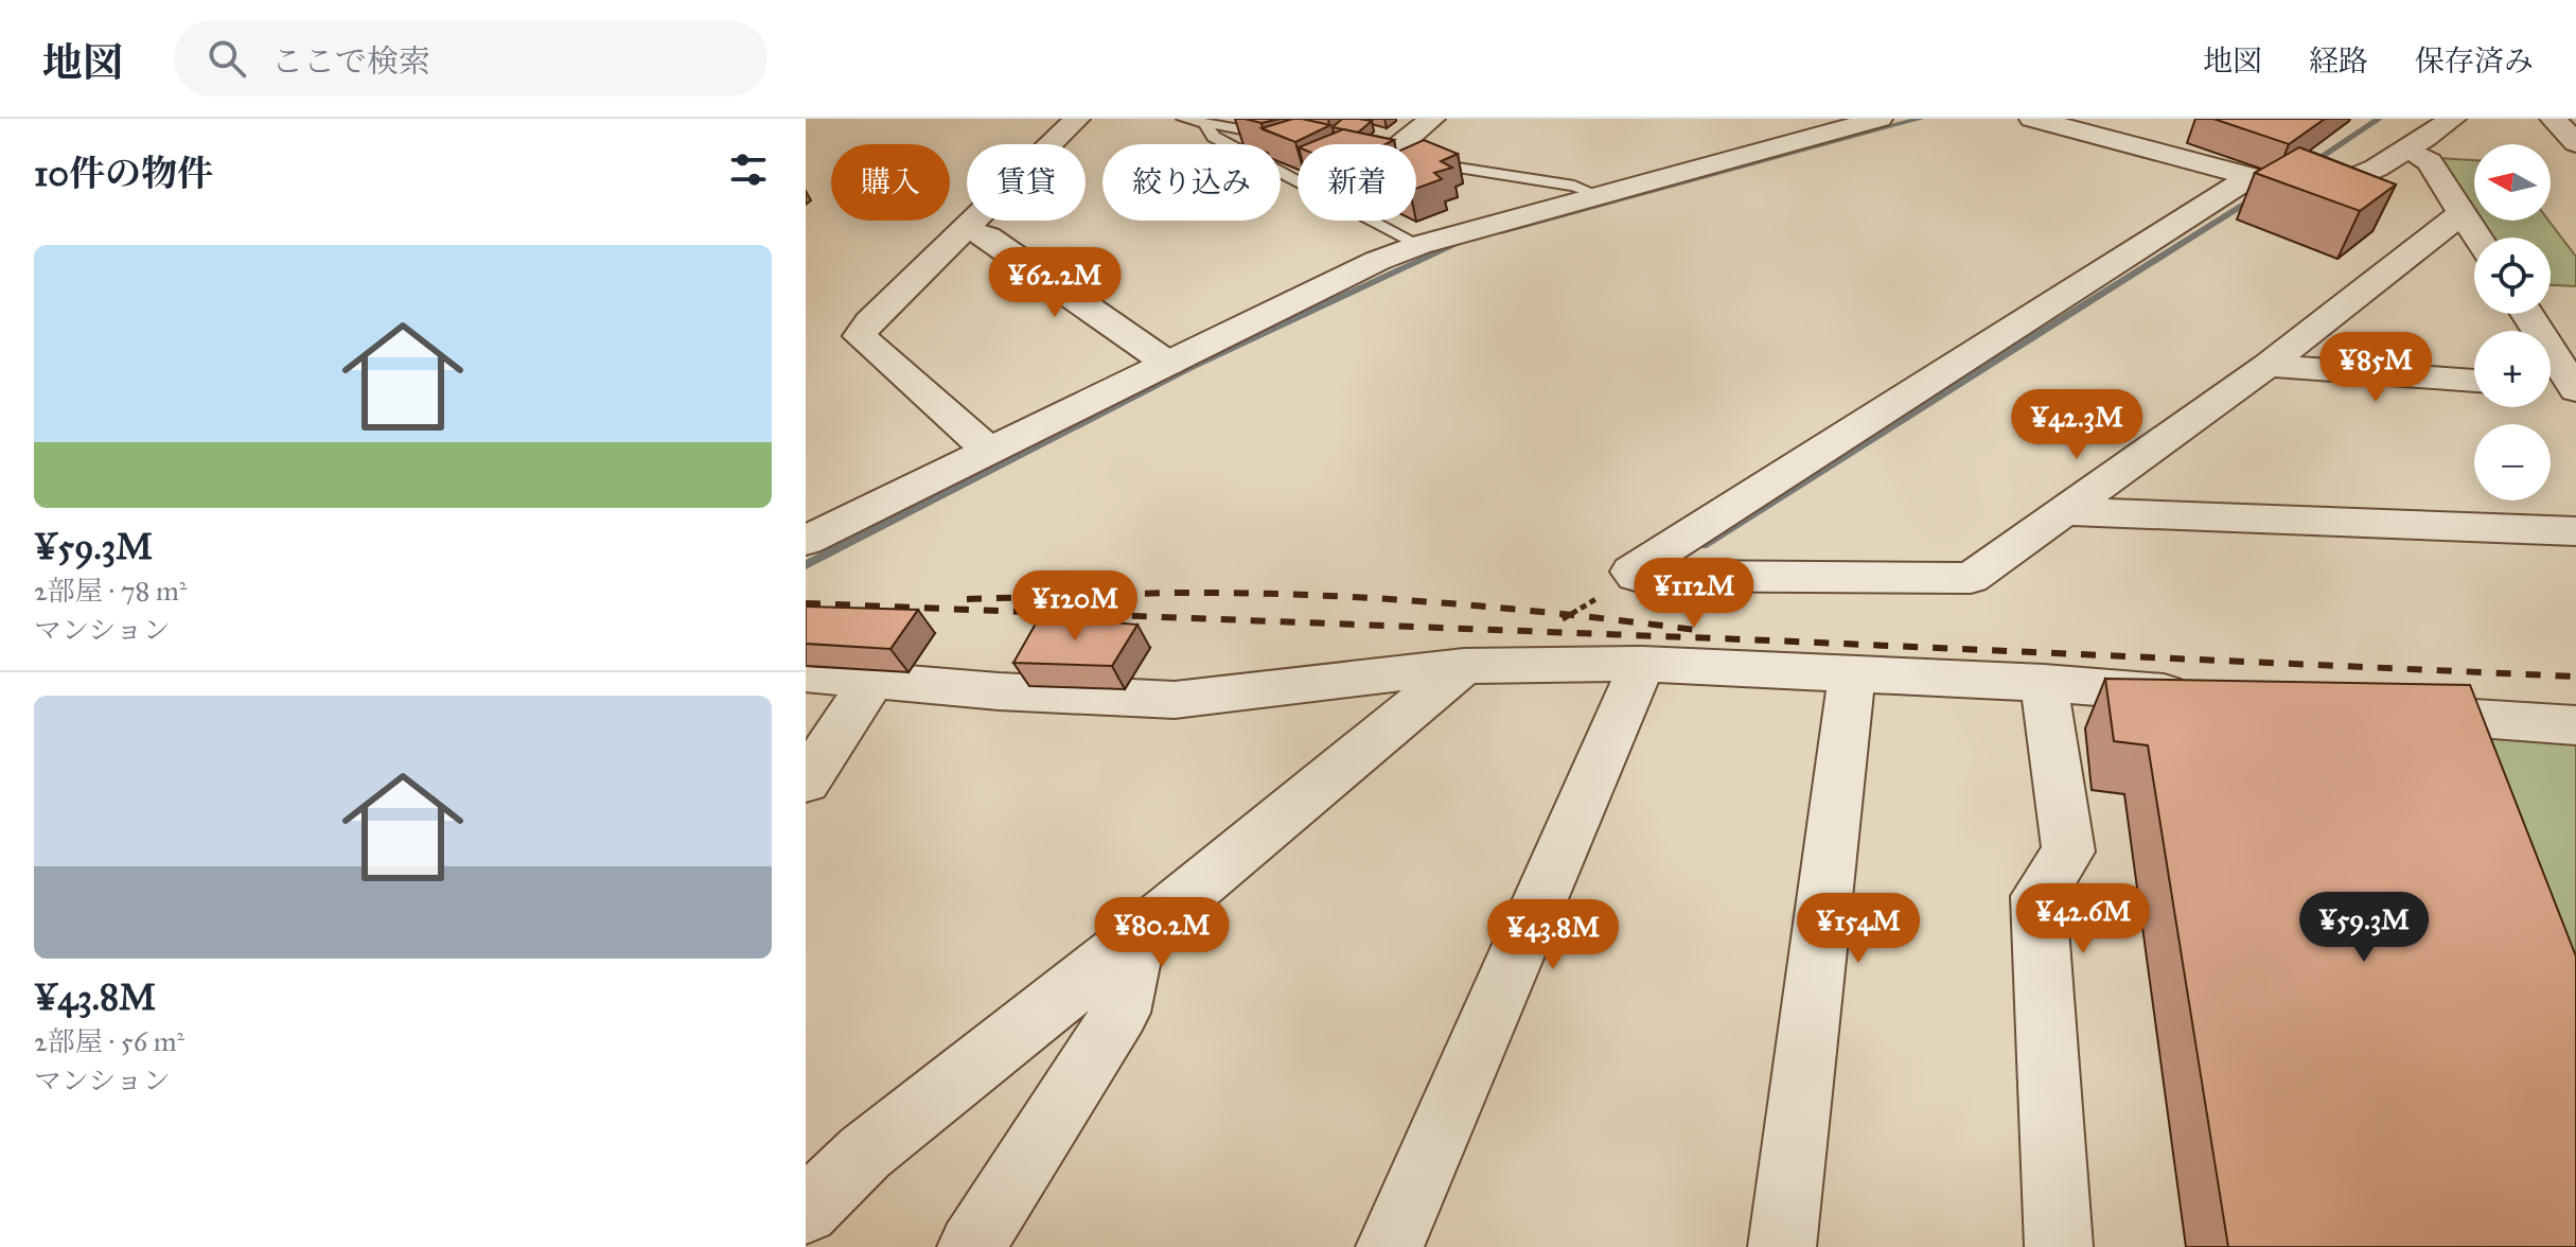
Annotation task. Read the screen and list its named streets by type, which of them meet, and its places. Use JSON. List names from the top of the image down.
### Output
{
  "north": "left",
  "page": {
    "header": "地図",
    "search": "ここで検索",
    "nav": ["地図", "経路", "保存済み"],
    "heading": "10件の物件",
    "map_buttons": ["+", "−"],
    "chip": [
      "購入",
      "賃貸",
      "絞り込み",
      "新着"
    ],
    "list": [
      {
        "name": "¥59.3M",
        "note": "2部屋 · 78 m² · マンション"
      },
      {
        "name": "¥43.8M",
        "note": "2部屋 · 56 m² · マンション"
      }
    ],
    "price": [
      "¥62.2M",
      "¥85M",
      "¥42.3M",
      "¥112M",
      "¥120M",
      "¥42.6M",
      "¥59.3M",
      "¥154M",
      "¥80.2M",
      "¥43.8M"
    ]
  }
}
